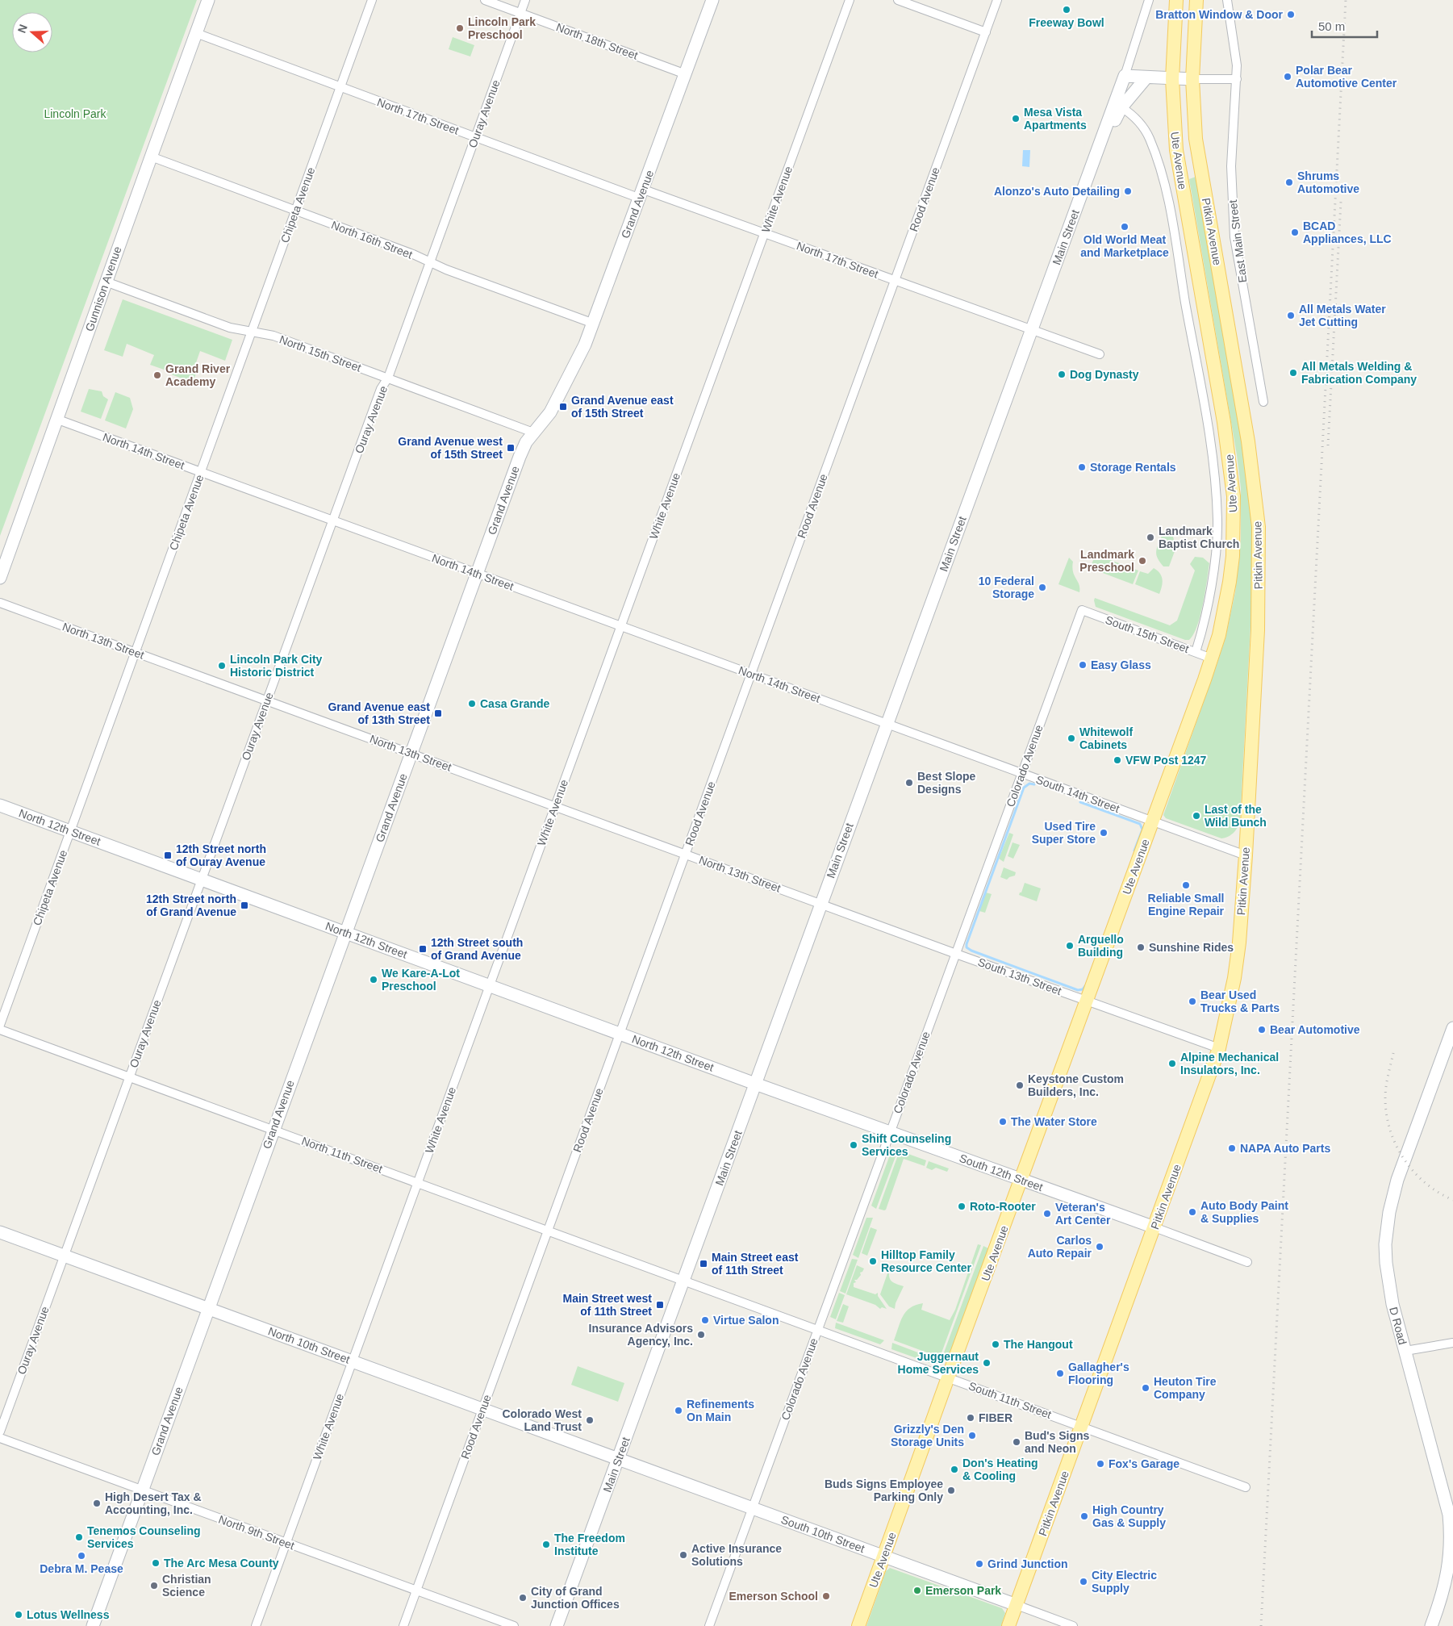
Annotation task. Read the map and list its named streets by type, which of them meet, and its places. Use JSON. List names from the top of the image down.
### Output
{
  "streets": {
    "main road": ["Ute Avenue", "Pitkin Avenue"],
    "street": [
      "North 18th Street",
      "Ouray Avenue",
      "North 17th Street",
      "White Avenue",
      "Rood Avenue",
      "Grand Avenue",
      "Chipeta Avenue",
      "Main Street",
      "North 16th Street",
      "East Main Street",
      "Gunnison Avenue",
      "North 15th Street",
      "North 14th Street",
      "South 15th Street",
      "North 13th Street",
      "Colorado Avenue",
      "South 14th Street",
      "North 12th Street",
      "South 13th Street",
      "North 11th Street",
      "South 12th Street",
      "D Road",
      "North 10th Street",
      "South 11th Street",
      "North 9th Street",
      "South 10th Street"
    ]
  },
  "crossings": [
    ["North 18th Street", "Ouray Avenue"],
    ["North 18th Street", "Grand Avenue"],
    ["Ouray Avenue", "North 17th Street"],
    ["Ouray Avenue", "North 16th Street"],
    ["Ouray Avenue", "North 15th Street"],
    ["Ouray Avenue", "North 14th Street"],
    ["Ouray Avenue", "North 13th Street"],
    ["Ouray Avenue", "North 12th Street"],
    ["Ouray Avenue", "North 11th Street"],
    ["Ouray Avenue", "North 10th Street"],
    ["North 17th Street", "White Avenue"],
    ["North 17th Street", "Rood Avenue"],
    ["North 17th Street", "Grand Avenue"],
    ["North 17th Street", "Chipeta Avenue"],
    ["North 17th Street", "Main Street"],
    ["North 17th Street", "Gunnison Avenue"],
    ["Ute Avenue", "South 15th Street"],
    ["Ute Avenue", "South 14th Street"],
    ["Ute Avenue", "South 13th Street"],
    ["Ute Avenue", "South 12th Street"],
    ["Ute Avenue", "South 11th Street"],
    ["Ute Avenue", "South 10th Street"],
    ["White Avenue", "North 14th Street"],
    ["White Avenue", "North 13th Street"],
    ["White Avenue", "North 12th Street"],
    ["White Avenue", "North 11th Street"],
    ["White Avenue", "North 10th Street"],
    ["White Avenue", "North 9th Street"],
    ["Rood Avenue", "North 14th Street"],
    ["Rood Avenue", "North 13th Street"],
    ["Rood Avenue", "North 12th Street"],
    ["Rood Avenue", "North 11th Street"],
    ["Rood Avenue", "North 10th Street"],
    ["Rood Avenue", "North 9th Street"],
    ["Grand Avenue", "North 16th Street"],
    ["Grand Avenue", "North 15th Street"],
    ["Grand Avenue", "North 14th Street"],
    ["Grand Avenue", "North 13th Street"],
    ["Grand Avenue", "North 12th Street"],
    ["Grand Avenue", "North 11th Street"],
    ["Grand Avenue", "North 10th Street"],
    ["Grand Avenue", "North 9th Street"],
    ["Chipeta Avenue", "North 16th Street"],
    ["Chipeta Avenue", "North 15th Street"],
    ["Chipeta Avenue", "North 14th Street"],
    ["Chipeta Avenue", "North 13th Street"],
    ["Chipeta Avenue", "North 12th Street"],
    ["Pitkin Avenue", "South 14th Street"],
    ["Pitkin Avenue", "South 13th Street"],
    ["Pitkin Avenue", "South 12th Street"],
    ["Pitkin Avenue", "South 11th Street"],
    ["Pitkin Avenue", "South 10th Street"],
    ["Main Street", "North 14th Street"],
    ["Main Street", "North 13th Street"],
    ["Main Street", "South 14th Street"],
    ["Main Street", "North 12th Street"],
    ["Main Street", "South 13th Street"],
    ["Main Street", "North 11th Street"],
    ["Main Street", "South 12th Street"],
    ["Main Street", "North 10th Street"],
    ["Main Street", "South 11th Street"],
    ["Main Street", "South 10th Street"],
    ["North 16th Street", "Gunnison Avenue"],
    ["Gunnison Avenue", "North 15th Street"],
    ["Gunnison Avenue", "North 14th Street"],
    ["North 14th Street", "South 14th Street"],
    ["South 15th Street", "Colorado Avenue"],
    ["North 13th Street", "South 13th Street"],
    ["Colorado Avenue", "South 14th Street"],
    ["Colorado Avenue", "South 13th Street"],
    ["Colorado Avenue", "South 12th Street"],
    ["Colorado Avenue", "South 11th Street"],
    ["Colorado Avenue", "South 10th Street"],
    ["North 12th Street", "South 12th Street"],
    ["North 11th Street", "South 11th Street"],
    ["North 10th Street", "South 10th Street"]
  ],
  "parks": ["Lincoln Park"],
  "places": {
    "other": [
      "Freeway Bowl",
      "Bratton Window & Door",
      "Lincoln Park Preschool",
      "Polar Bear Automotive Center",
      "Mesa Vista Apartments",
      "Shrums Automotive",
      "Alonzo's Auto Detailing",
      "Old World Meat and Marketplace",
      "BCAD Appliances, LLC",
      "All Metals Water Jet Cutting",
      "All Metals Welding & Fabrication Company",
      "Dog Dynasty",
      "Grand River Academy",
      "Storage Rentals",
      "Landmark Baptist Church",
      "Landmark Preschool",
      "10 Federal Storage",
      "Easy Glass",
      "Lincoln Park City Historic District",
      "Casa Grande",
      "Whitewolf Cabinets",
      "VFW Post 1247",
      "Best Slope Designs",
      "Last of the Wild Bunch",
      "Used Tire Super Store",
      "Reliable Small Engine Repair",
      "Arguello Building",
      "Sunshine Rides",
      "We Kare-A-Lot Preschool",
      "Bear Used Trucks & Parts",
      "Bear Automotive",
      "Alpine Mechanical Insulators, Inc.",
      "Keystone Custom Builders, Inc.",
      "The Water Store",
      "Shift Counseling Services",
      "NAPA Auto Parts",
      "Roto-Rooter",
      "Auto Body Paint & Supplies",
      "Veteran's Art Center",
      "Carlos Auto Repair",
      "Hilltop Family Resource Center",
      "Virtue Salon",
      "Insurance Advisors Agency, Inc.",
      "The Hangout",
      "Juggernaut Home Services",
      "Gallagher's Flooring",
      "Heuton Tire Company",
      "Refinements On Main",
      "FIBER",
      "Colorado West Land Trust",
      "Grizzly's Den Storage Units",
      "Bud's Signs and Neon",
      "Fox's Garage",
      "Don's Heating & Cooling",
      "Buds Signs Employee Parking Only",
      "High Desert Tax & Accounting, Inc.",
      "High Country Gas & Supply",
      "Tenemos Counseling Services",
      "The Freedom Institute",
      "Active Insurance Solutions",
      "Debra M. Pease",
      "The Arc Mesa County",
      "Grind Junction",
      "City Electric Supply",
      "Christian Science",
      "Emerson Park",
      "Emerson School",
      "City of Grand Junction Offices",
      "Lotus Wellness"
    ],
    "transit": [
      "Grand Avenue east of 15th Street",
      "Grand Avenue west of 15th Street",
      "Grand Avenue east of 13th Street",
      "12th Street north of Ouray Avenue",
      "12th Street north of Grand Avenue",
      "12th Street south of Grand Avenue",
      "Main Street east of 11th Street",
      "Main Street west of 11th Street"
    ]
  },
  "scale_bar": "50 m",
  "north": "left"
}
